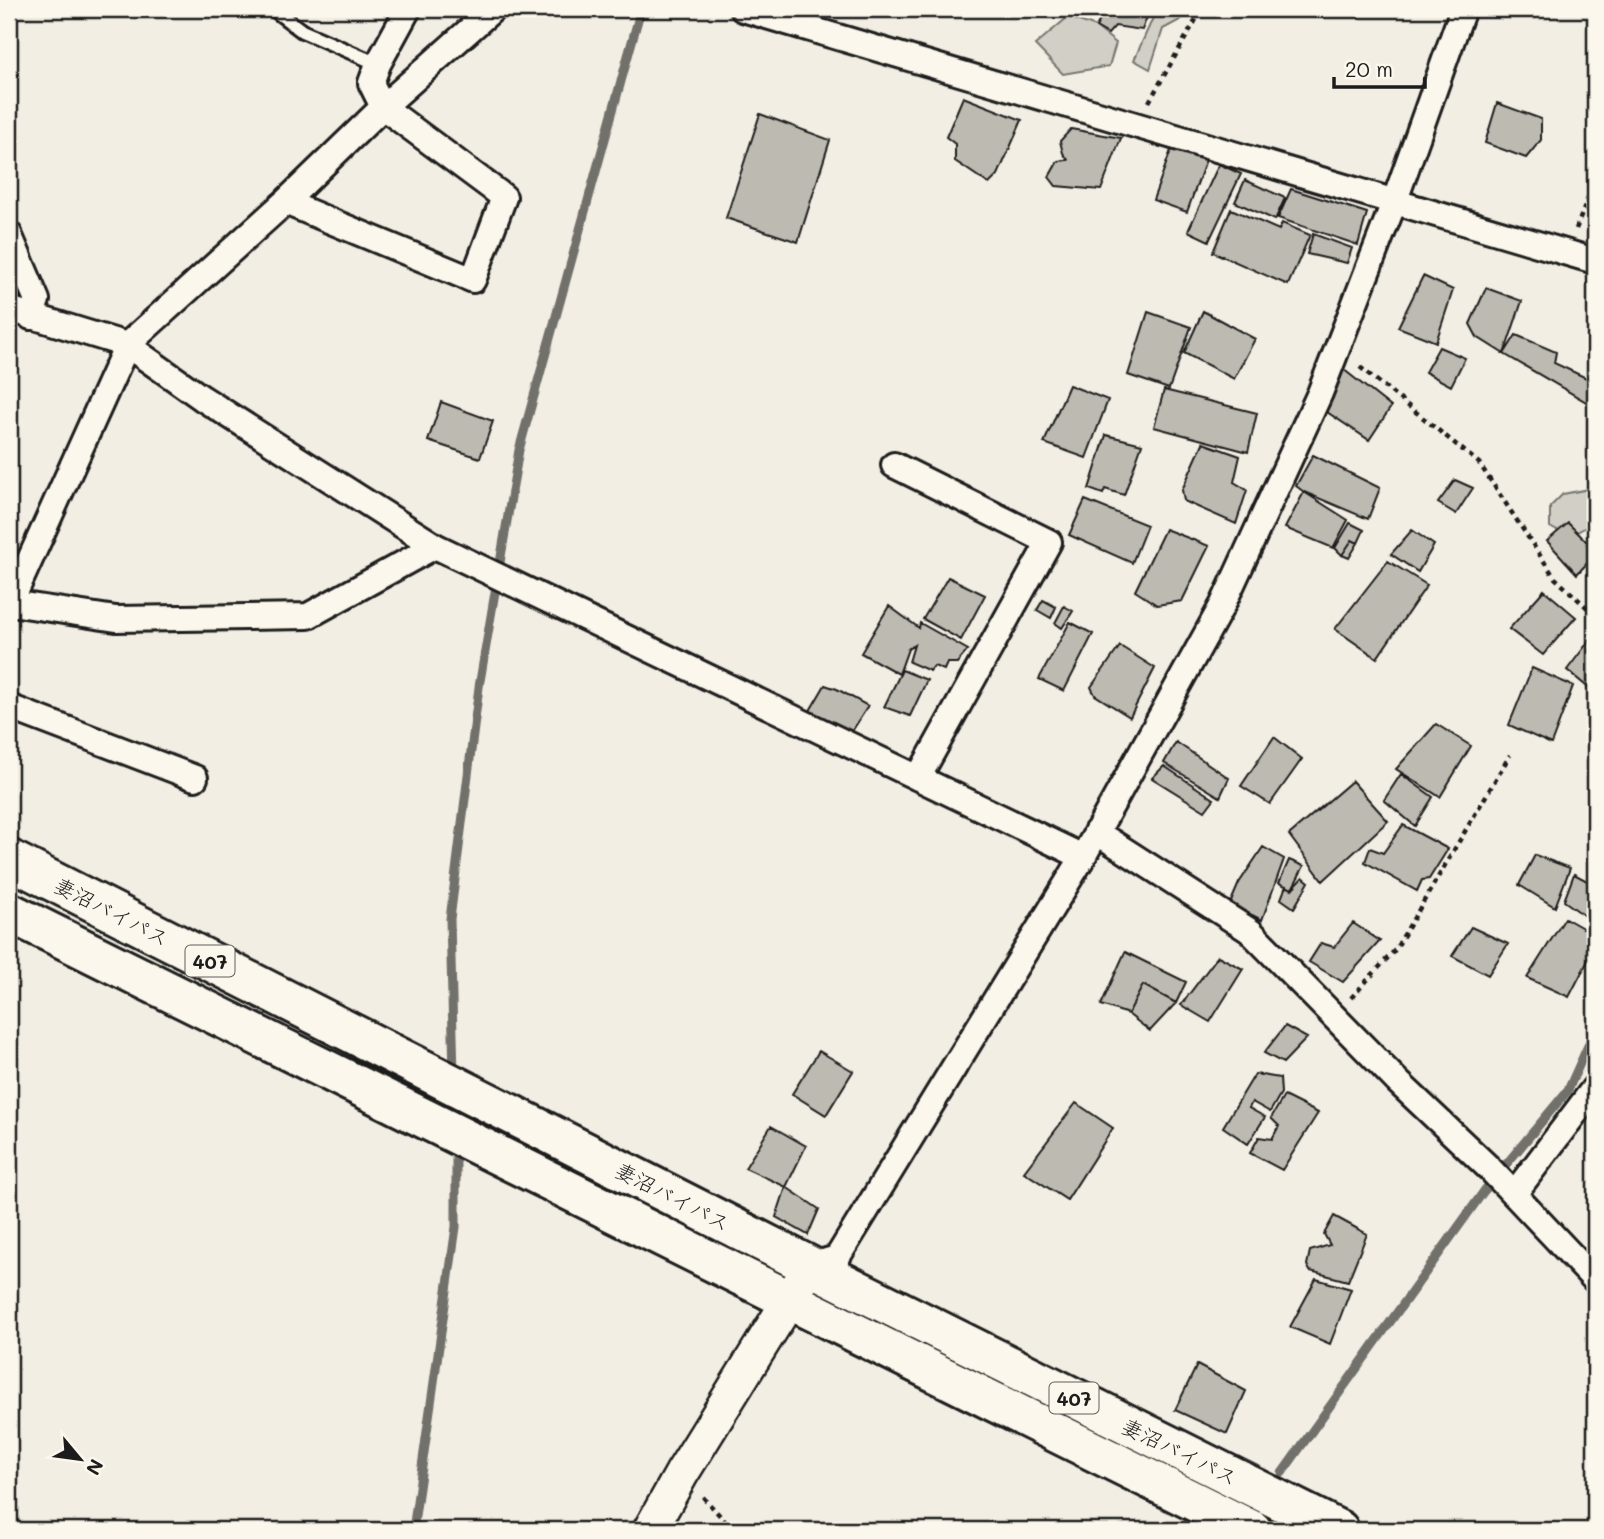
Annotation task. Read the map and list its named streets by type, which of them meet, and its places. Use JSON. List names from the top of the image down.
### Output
{
  "streets": {
    "highway": ["妻沼バイパス", "407"]
  },
  "scale_bar": "20 m",
  "north": "bottom right"
}
